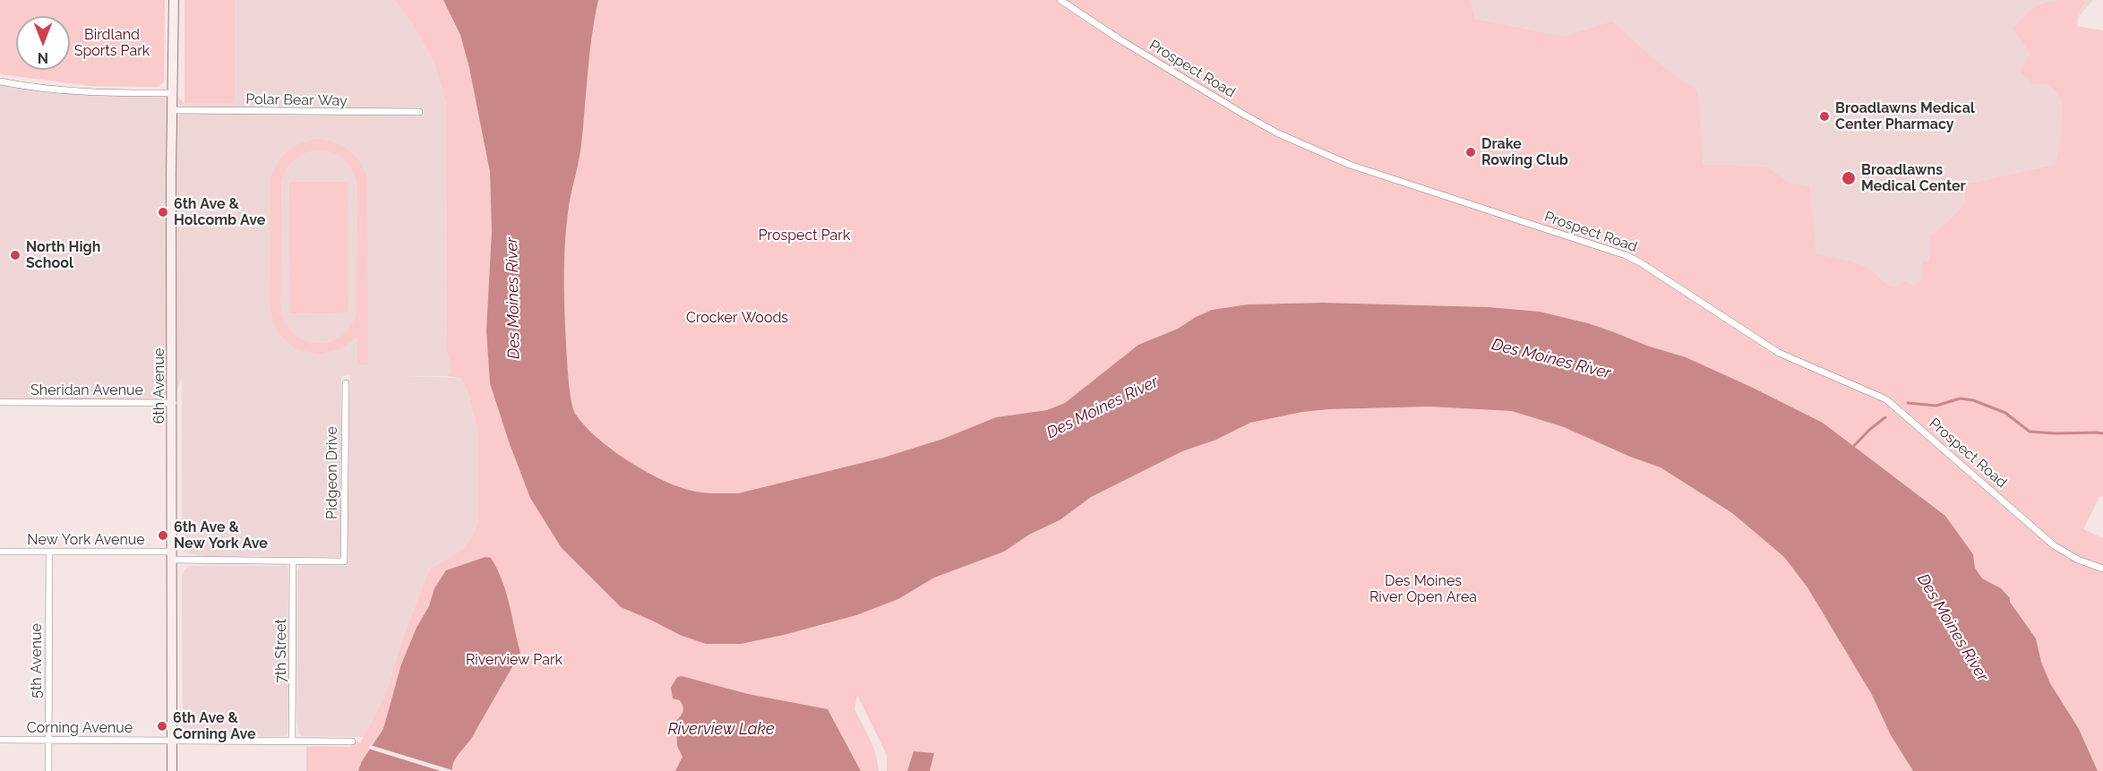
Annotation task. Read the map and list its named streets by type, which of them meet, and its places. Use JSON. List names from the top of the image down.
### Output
{
  "streets": {
    "main road": ["6th Avenue"],
    "street": [
      "Prospect Road",
      "Polar Bear Way",
      "Sheridan Avenue",
      "Pidgeon Drive",
      "New York Avenue",
      "7th Street",
      "5th Avenue",
      "Corning Avenue"
    ]
  },
  "crossings": [
    ["Polar Bear Way", "6th Avenue"],
    ["6th Avenue", "Sheridan Avenue"],
    ["6th Avenue", "New York Avenue"],
    ["6th Avenue", "Corning Avenue"],
    ["Pidgeon Drive", "New York Avenue"],
    ["New York Avenue", "7th Street"],
    ["New York Avenue", "5th Avenue"],
    ["7th Street", "Corning Avenue"],
    ["5th Avenue", "Corning Avenue"]
  ],
  "water": ["Des Moines River", "Riverview Lake"],
  "parks": [
    "Birdland Sports Park",
    "Prospect Park",
    "Crocker Woods",
    "Des Moines River Open Area",
    "Riverview Park"
  ],
  "places": [
    "Broadlawns Medical Center Pharmacy",
    "Drake Rowing Club",
    "Broadlawns Medical Center",
    "6th Ave & Holcomb Ave",
    "North High School",
    "6th Ave & New York Ave",
    "6th Ave & Corning Ave"
  ],
  "north": "bottom"
}
